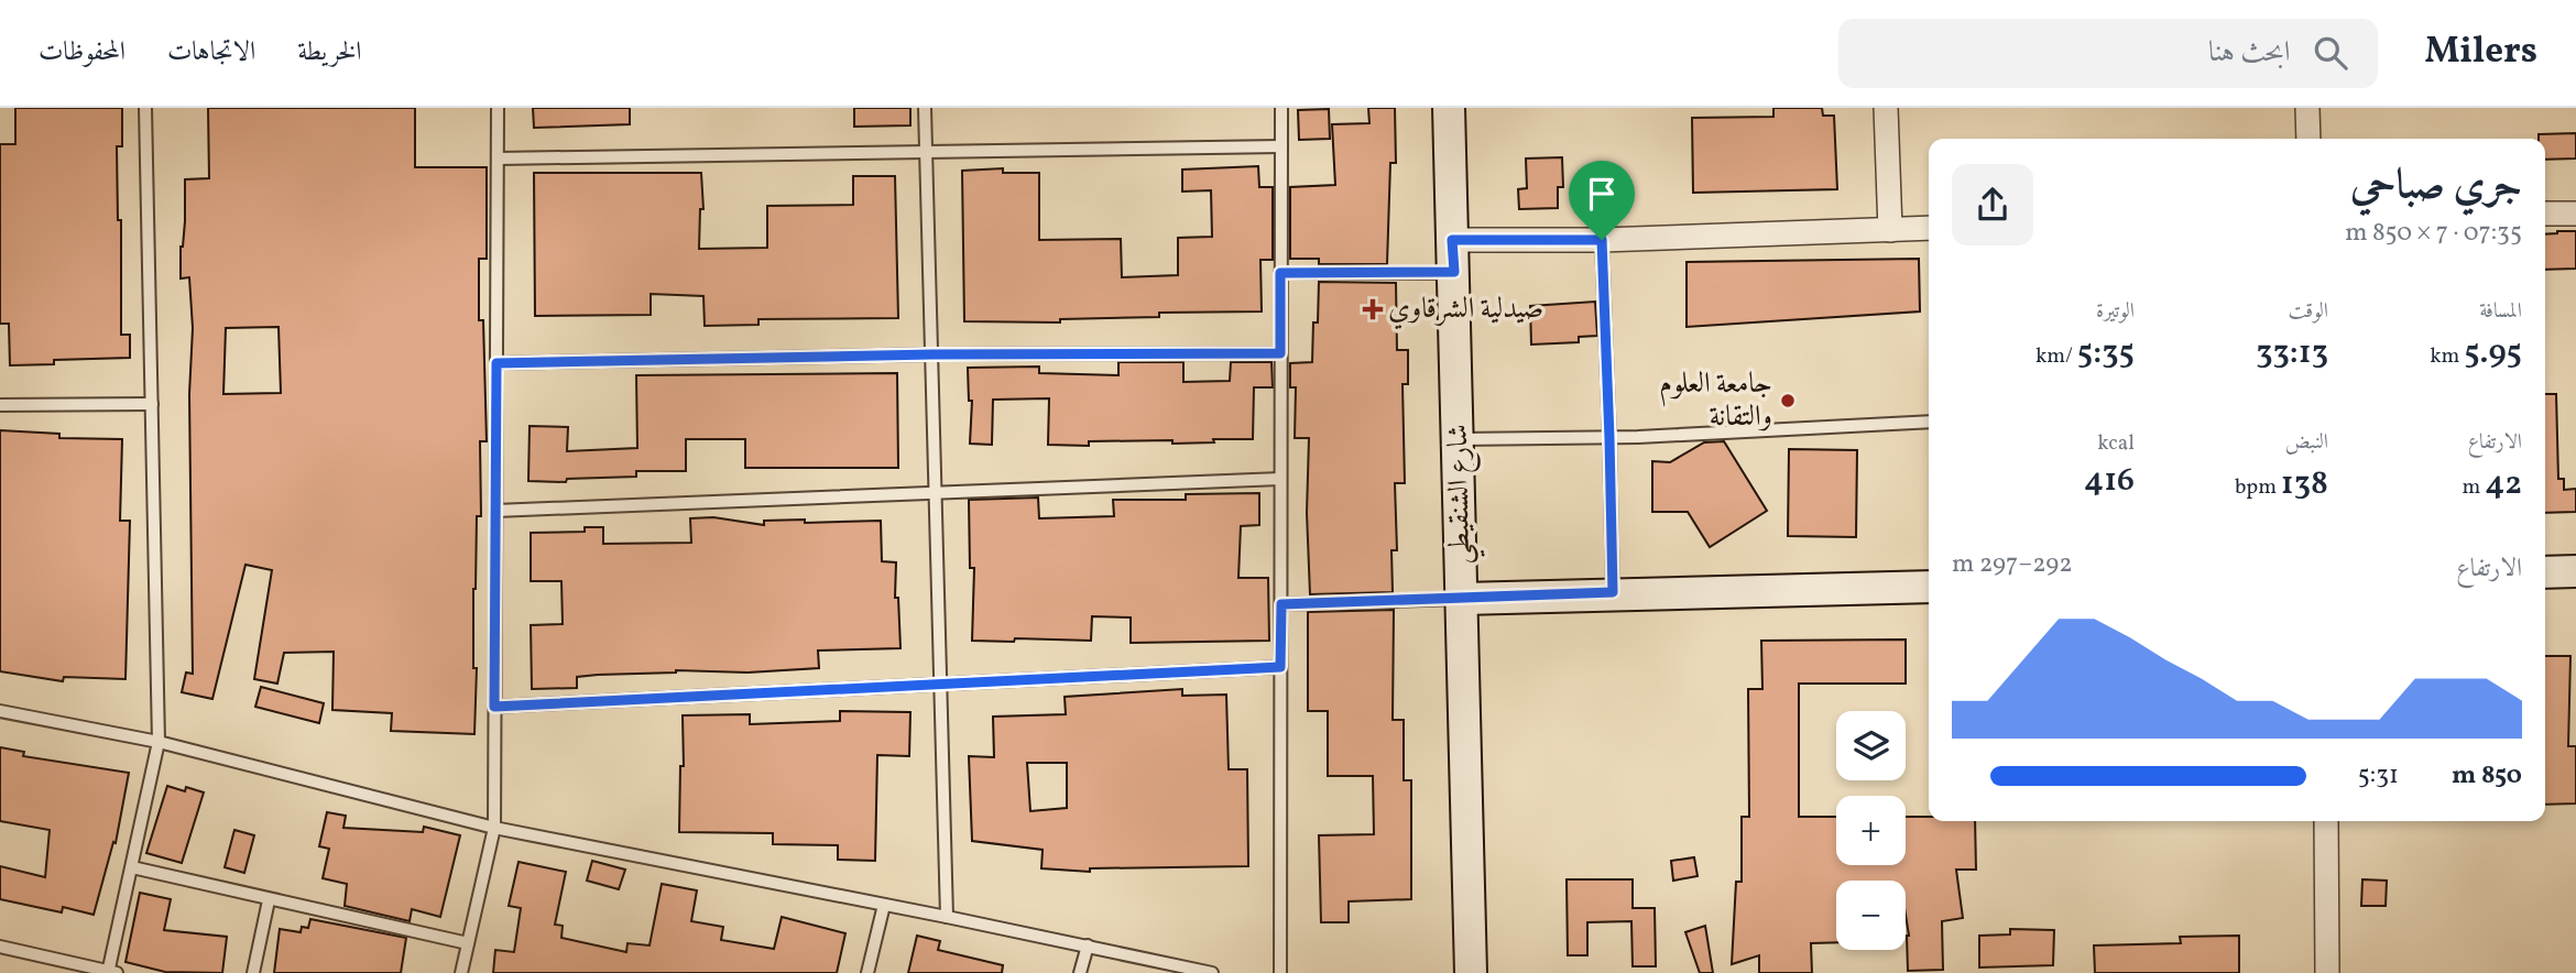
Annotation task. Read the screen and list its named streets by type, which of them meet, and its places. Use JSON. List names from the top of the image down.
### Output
{
  "streets": {
    "street": ["شارع الشنقيطي"]
  },
  "places": {
    "health": ["صيدلية الشرقاوي"],
    "other": ["جامعة العلوم والتقانة"]
  },
  "page": {
    "header": "Milers",
    "search": "ابحث هنا",
    "nav": ["الخريطة", "الاتجاهات", "المحفوظات"],
    "heading": ["جري صباحي", "07:35 · 7 × 850 m"],
    "stats": [
      ["المسافة", "5.95 km"],
      ["الوقت", "33:13"],
      ["الوتيرة", "5:35 /km"],
      ["الارتفاع", "42 m"],
      ["النبض", "138 bpm"],
      ["kcal", "416"]
    ],
    "chart": ["الارتفاع", "292–297 m"],
    "map_buttons": ["+", "−"],
    "list": [
      {
        "name": "850 m",
        "note": "5:31"
      }
    ]
  }
}
